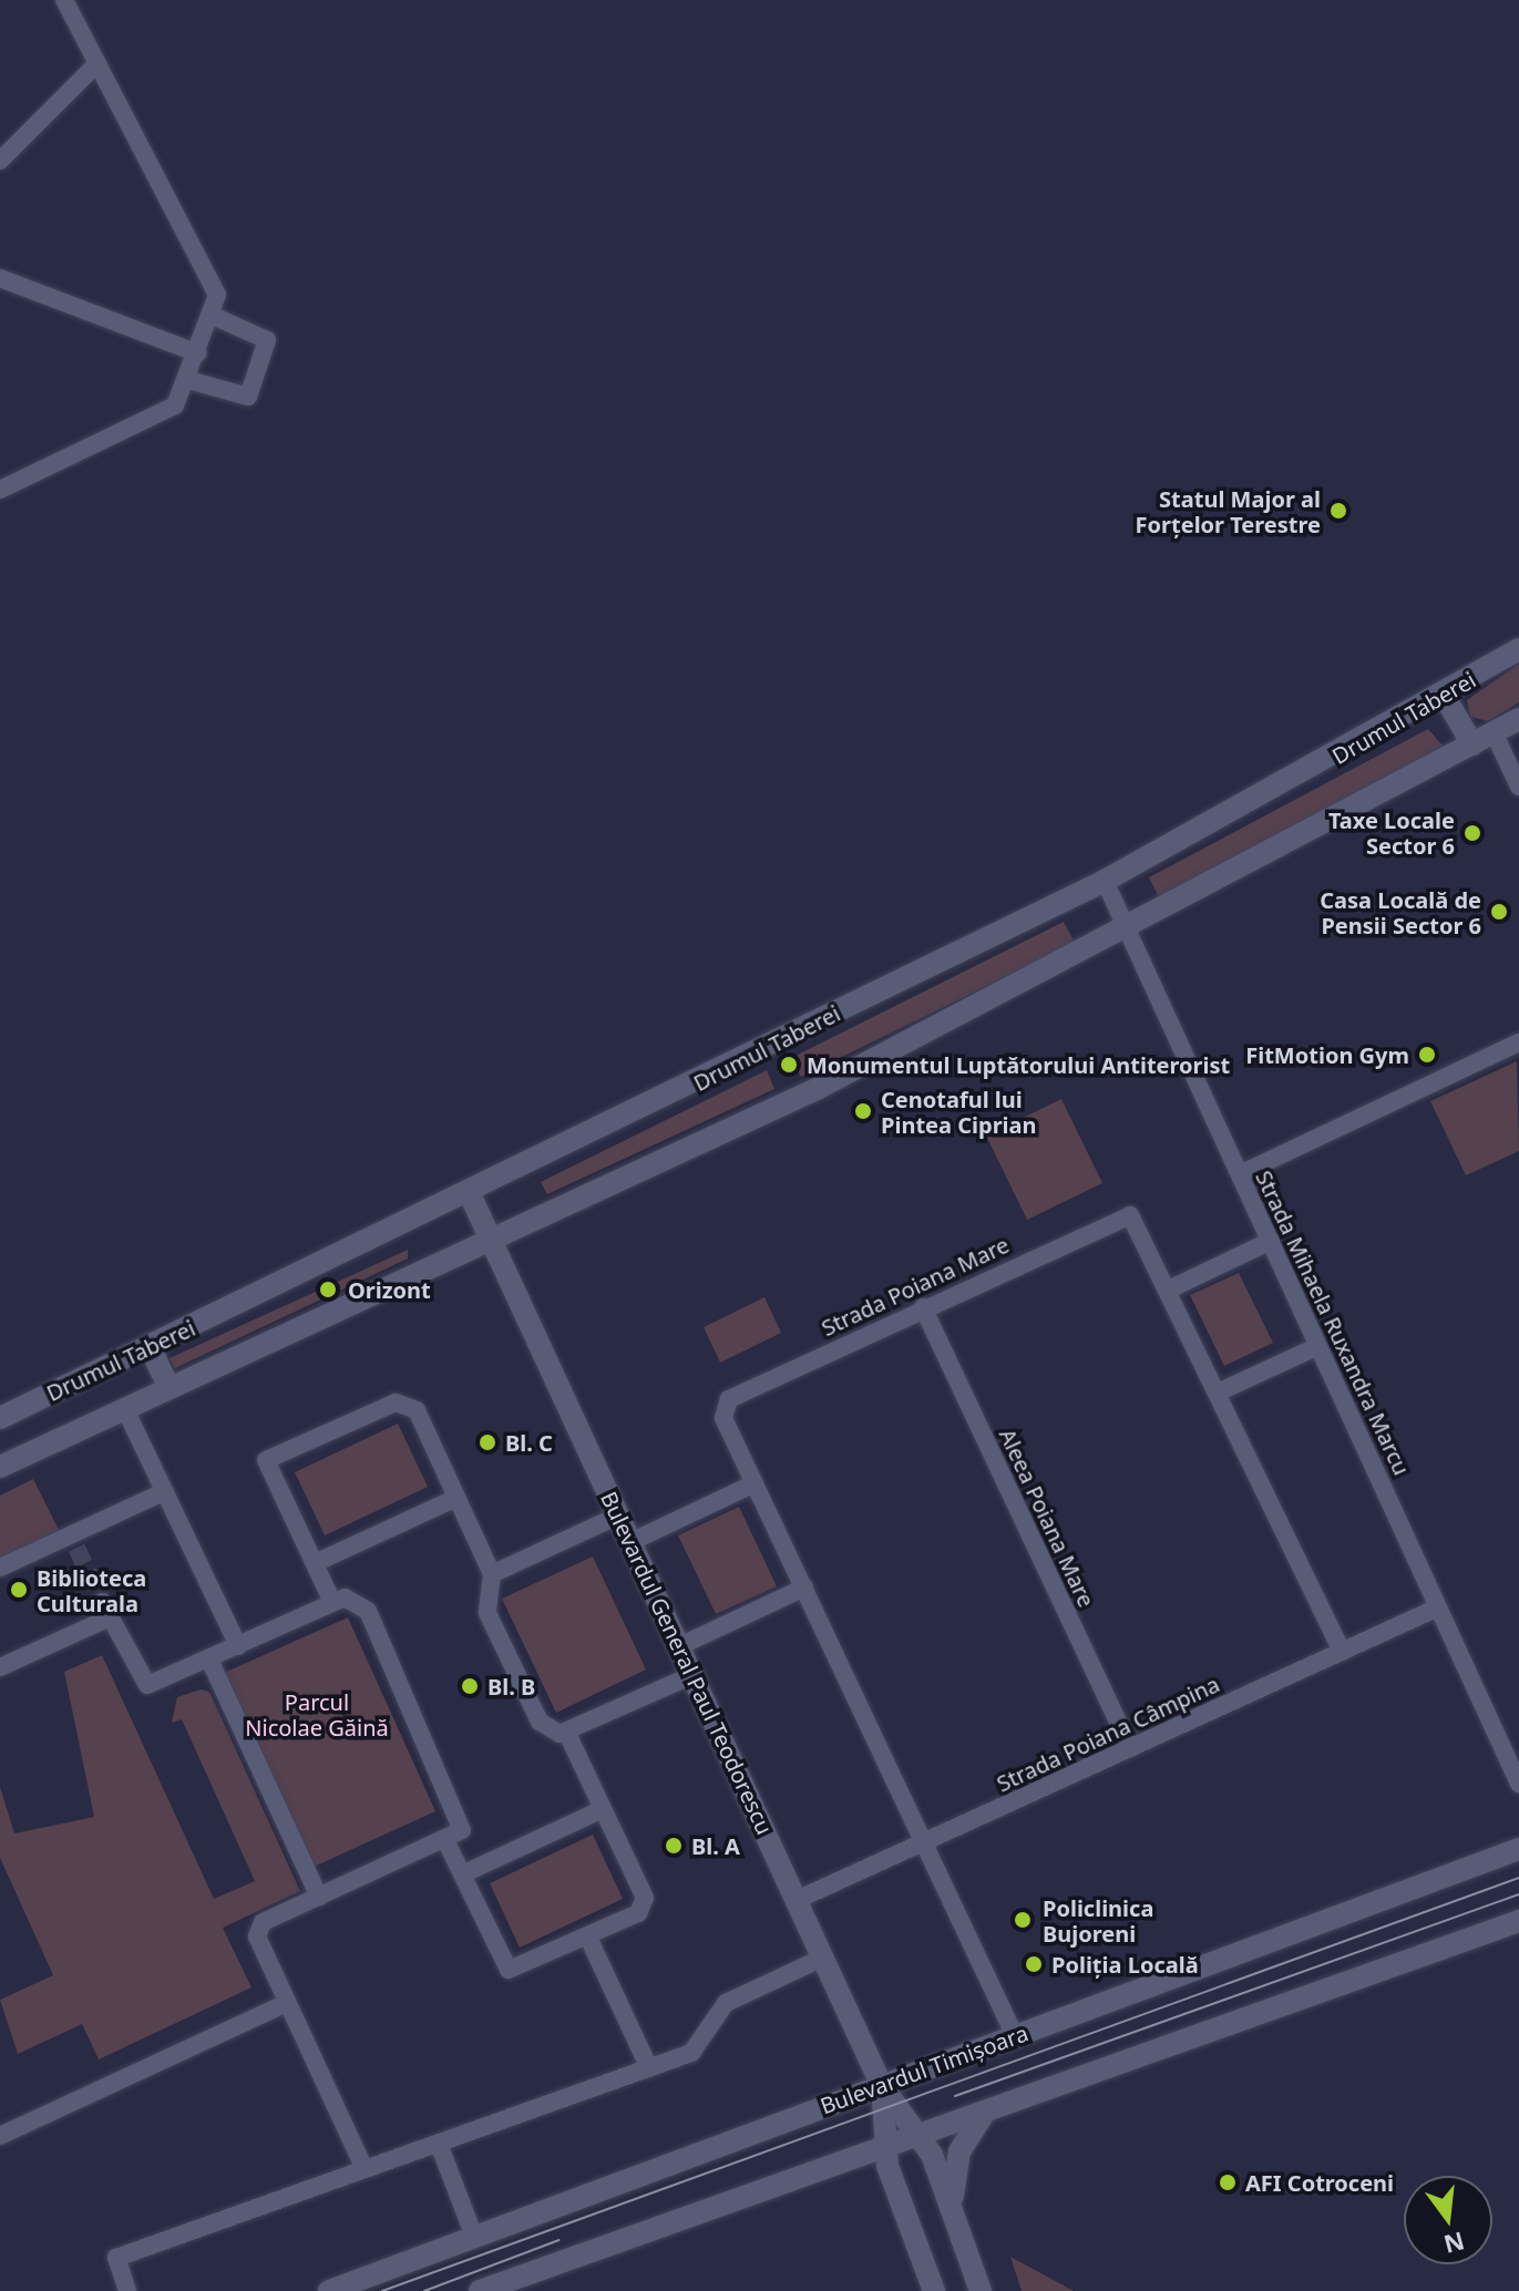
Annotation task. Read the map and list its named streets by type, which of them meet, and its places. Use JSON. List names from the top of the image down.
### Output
{
  "streets": {
    "main road": ["Drumul Taberei", "Bulevardul General Paul Teodorescu", "Bulevardul Timișoara"],
    "street": [
      "Strada Poiana Mare",
      "Strada Mihaela Ruxandra Marcu",
      "Aleea Poiana Mare",
      "Strada Poiana Câmpina"
    ]
  },
  "crossings": [
    ["Drumul Taberei", "Strada Mihaela Ruxandra Marcu"],
    ["Drumul Taberei", "Bulevardul General Paul Teodorescu"],
    ["Strada Poiana Mare", "Aleea Poiana Mare"],
    ["Strada Poiana Mare", "Strada Poiana Câmpina"],
    ["Strada Poiana Mare", "Bulevardul Timișoara"],
    ["Strada Mihaela Ruxandra Marcu", "Strada Poiana Câmpina"],
    ["Aleea Poiana Mare", "Strada Poiana Câmpina"],
    ["Bulevardul General Paul Teodorescu", "Strada Poiana Câmpina"],
    ["Bulevardul General Paul Teodorescu", "Bulevardul Timișoara"]
  ],
  "parks": ["Parcul Nicolae Găină"],
  "places": [
    "Statul Major al Forțelor Terestre",
    "Taxe Locale Sector 6",
    "Casa Locală de Pensii Sector 6",
    "FitMotion Gym",
    "Monumentul Luptătorului Antiterorist",
    "Cenotaful lui Pintea Ciprian",
    "Orizont",
    "Bl. C",
    "Biblioteca Culturala",
    "Bl. B",
    "Bl. A",
    "Policlinica Bujoreni",
    "Poliția Locală",
    "AFI Cotroceni"
  ],
  "north": "bottom"
}
